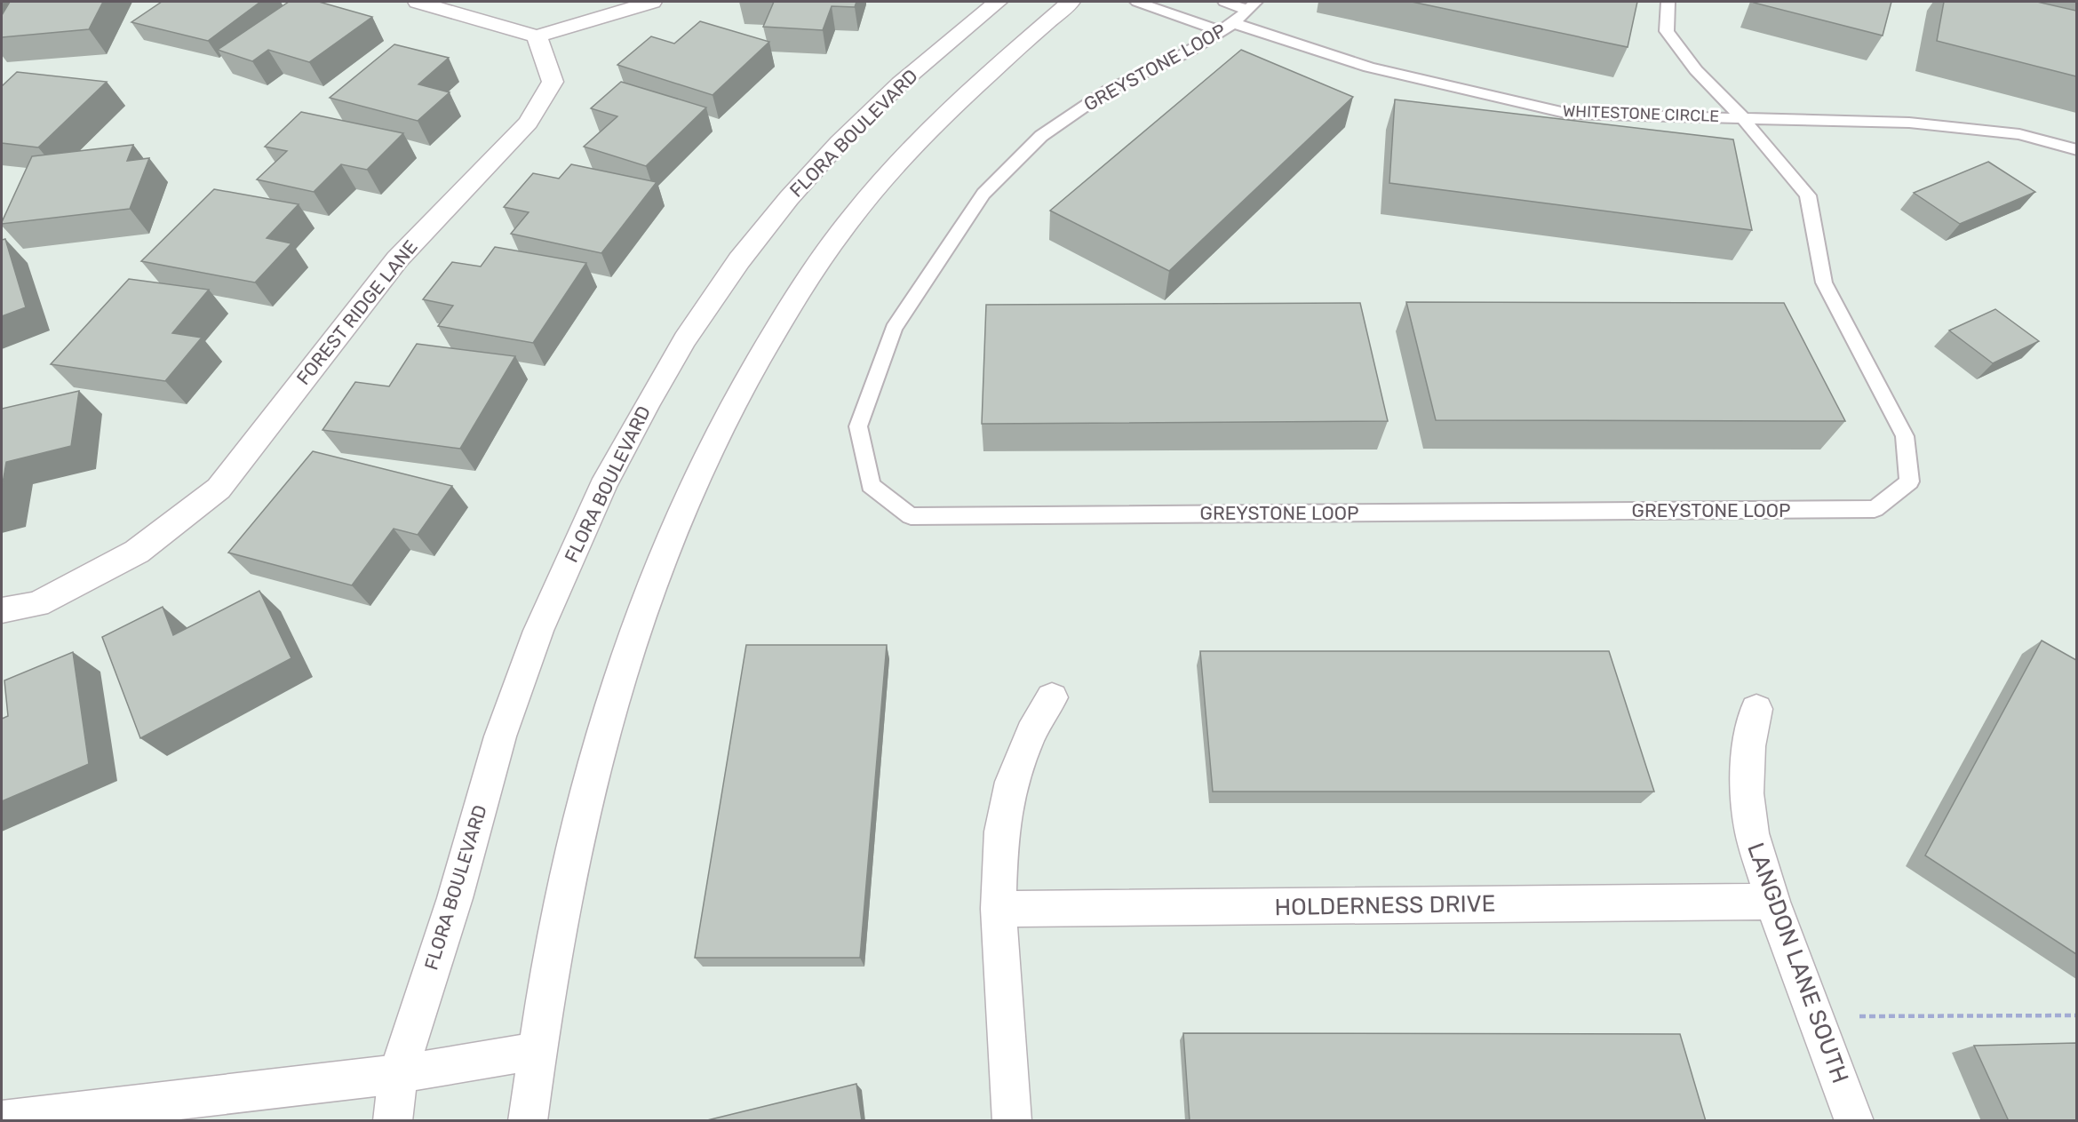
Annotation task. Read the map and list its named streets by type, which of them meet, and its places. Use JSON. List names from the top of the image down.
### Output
{
  "streets": {
    "street": [
      "FLORA BOULEVARD",
      "FOREST RIDGE LANE",
      "HOLDERNESS DRIVE",
      "LANGDON LANE SOUTH"
    ],
    "lane": ["GREYSTONE LOOP", "WHITESTONE CIRCLE"]
  },
  "crossings": [
    ["GREYSTONE LOOP", "WHITESTONE CIRCLE"],
    ["HOLDERNESS DRIVE", "LANGDON LANE SOUTH"]
  ]
}
